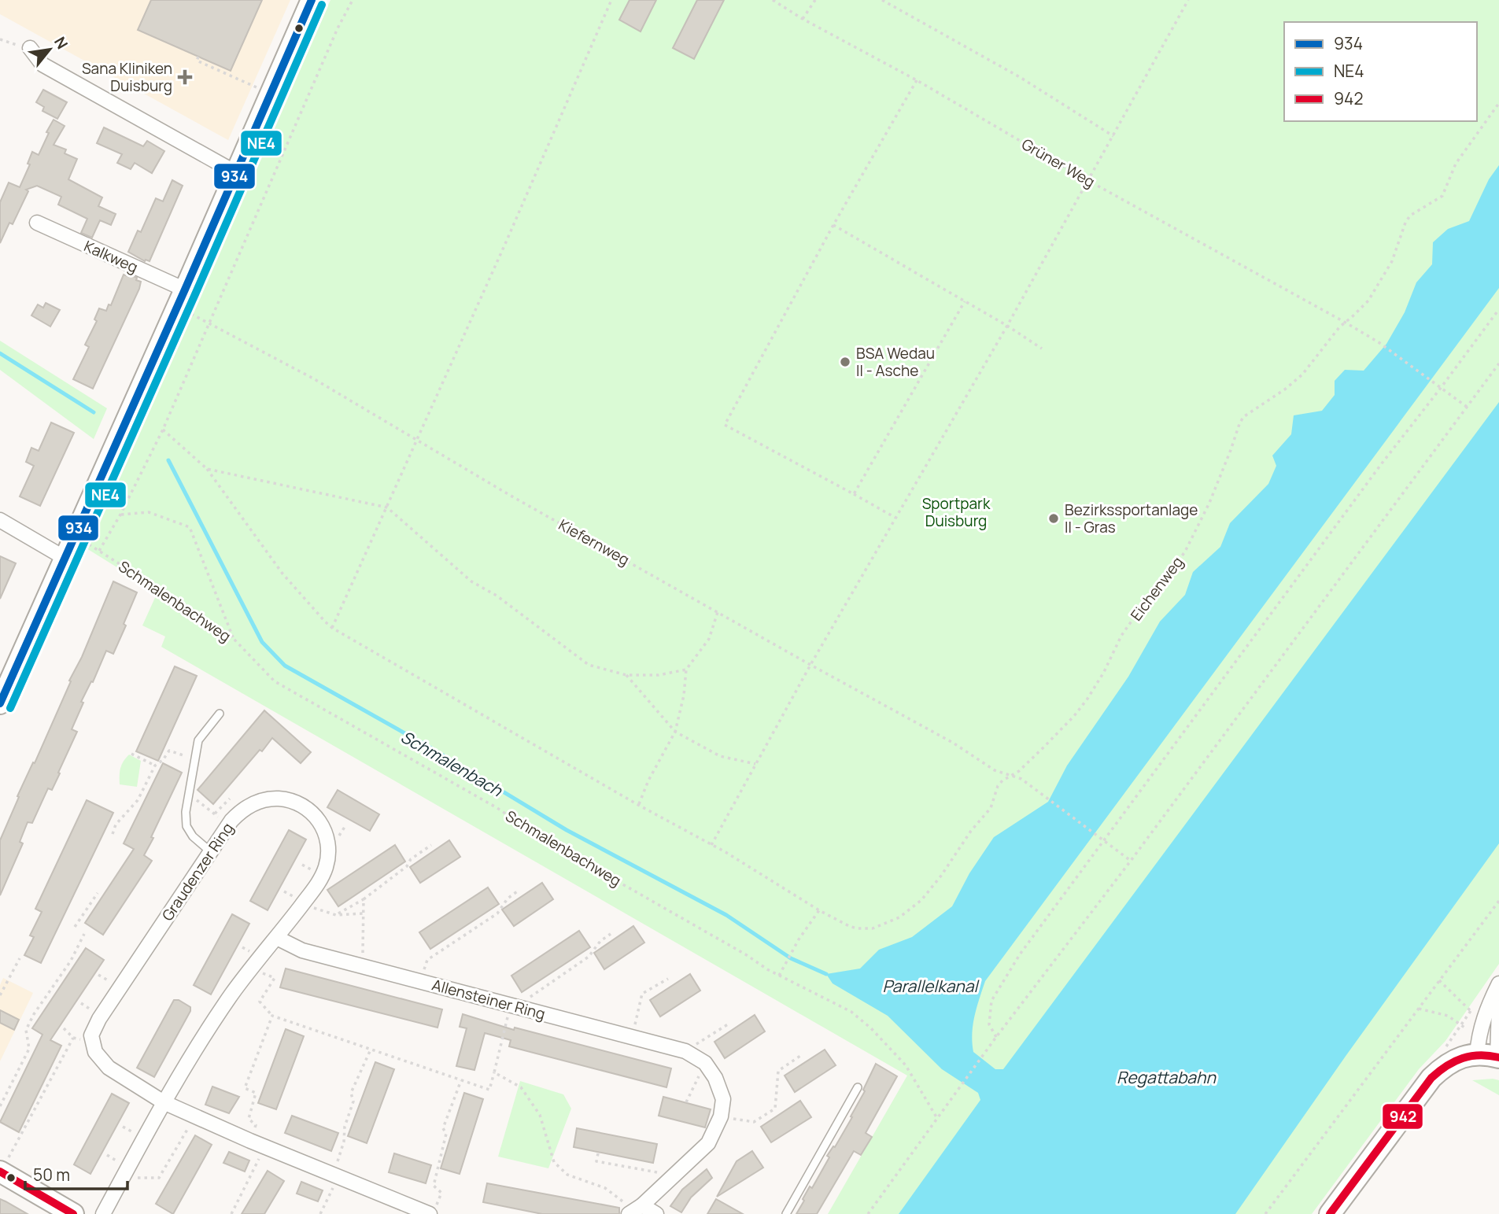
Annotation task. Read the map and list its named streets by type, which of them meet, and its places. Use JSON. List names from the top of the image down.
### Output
{
  "streets": {
    "street": ["Kalkweg", "Graudenzer Ring", "Allensteiner Ring"],
    "path": [
      "Grüner Weg",
      "Kiefernweg",
      "Eichenweg",
      "Schmalenbachweg"
    ]
  },
  "crossings": [
    ["Grüner Weg", "Eichenweg"],
    ["Kalkweg", "Kiefernweg"],
    ["Kiefernweg", "Eichenweg"],
    ["Graudenzer Ring", "Allensteiner Ring"]
  ],
  "water": ["Schmalenbach", "Parallelkanal", "Regattabahn"],
  "parks": ["Sportpark Duisburg"],
  "places": {
    "health": ["Sana Kliniken Duisburg"],
    "other": ["BSA Wedau II - Asche", "Bezirkssportanlage II - Gras"]
  },
  "lines": ["transit line 934", "transit line NE4", "transit line 942"],
  "legend": ["934", "NE4", "942"],
  "scale_bar": "50 m",
  "north": "top right"
}
